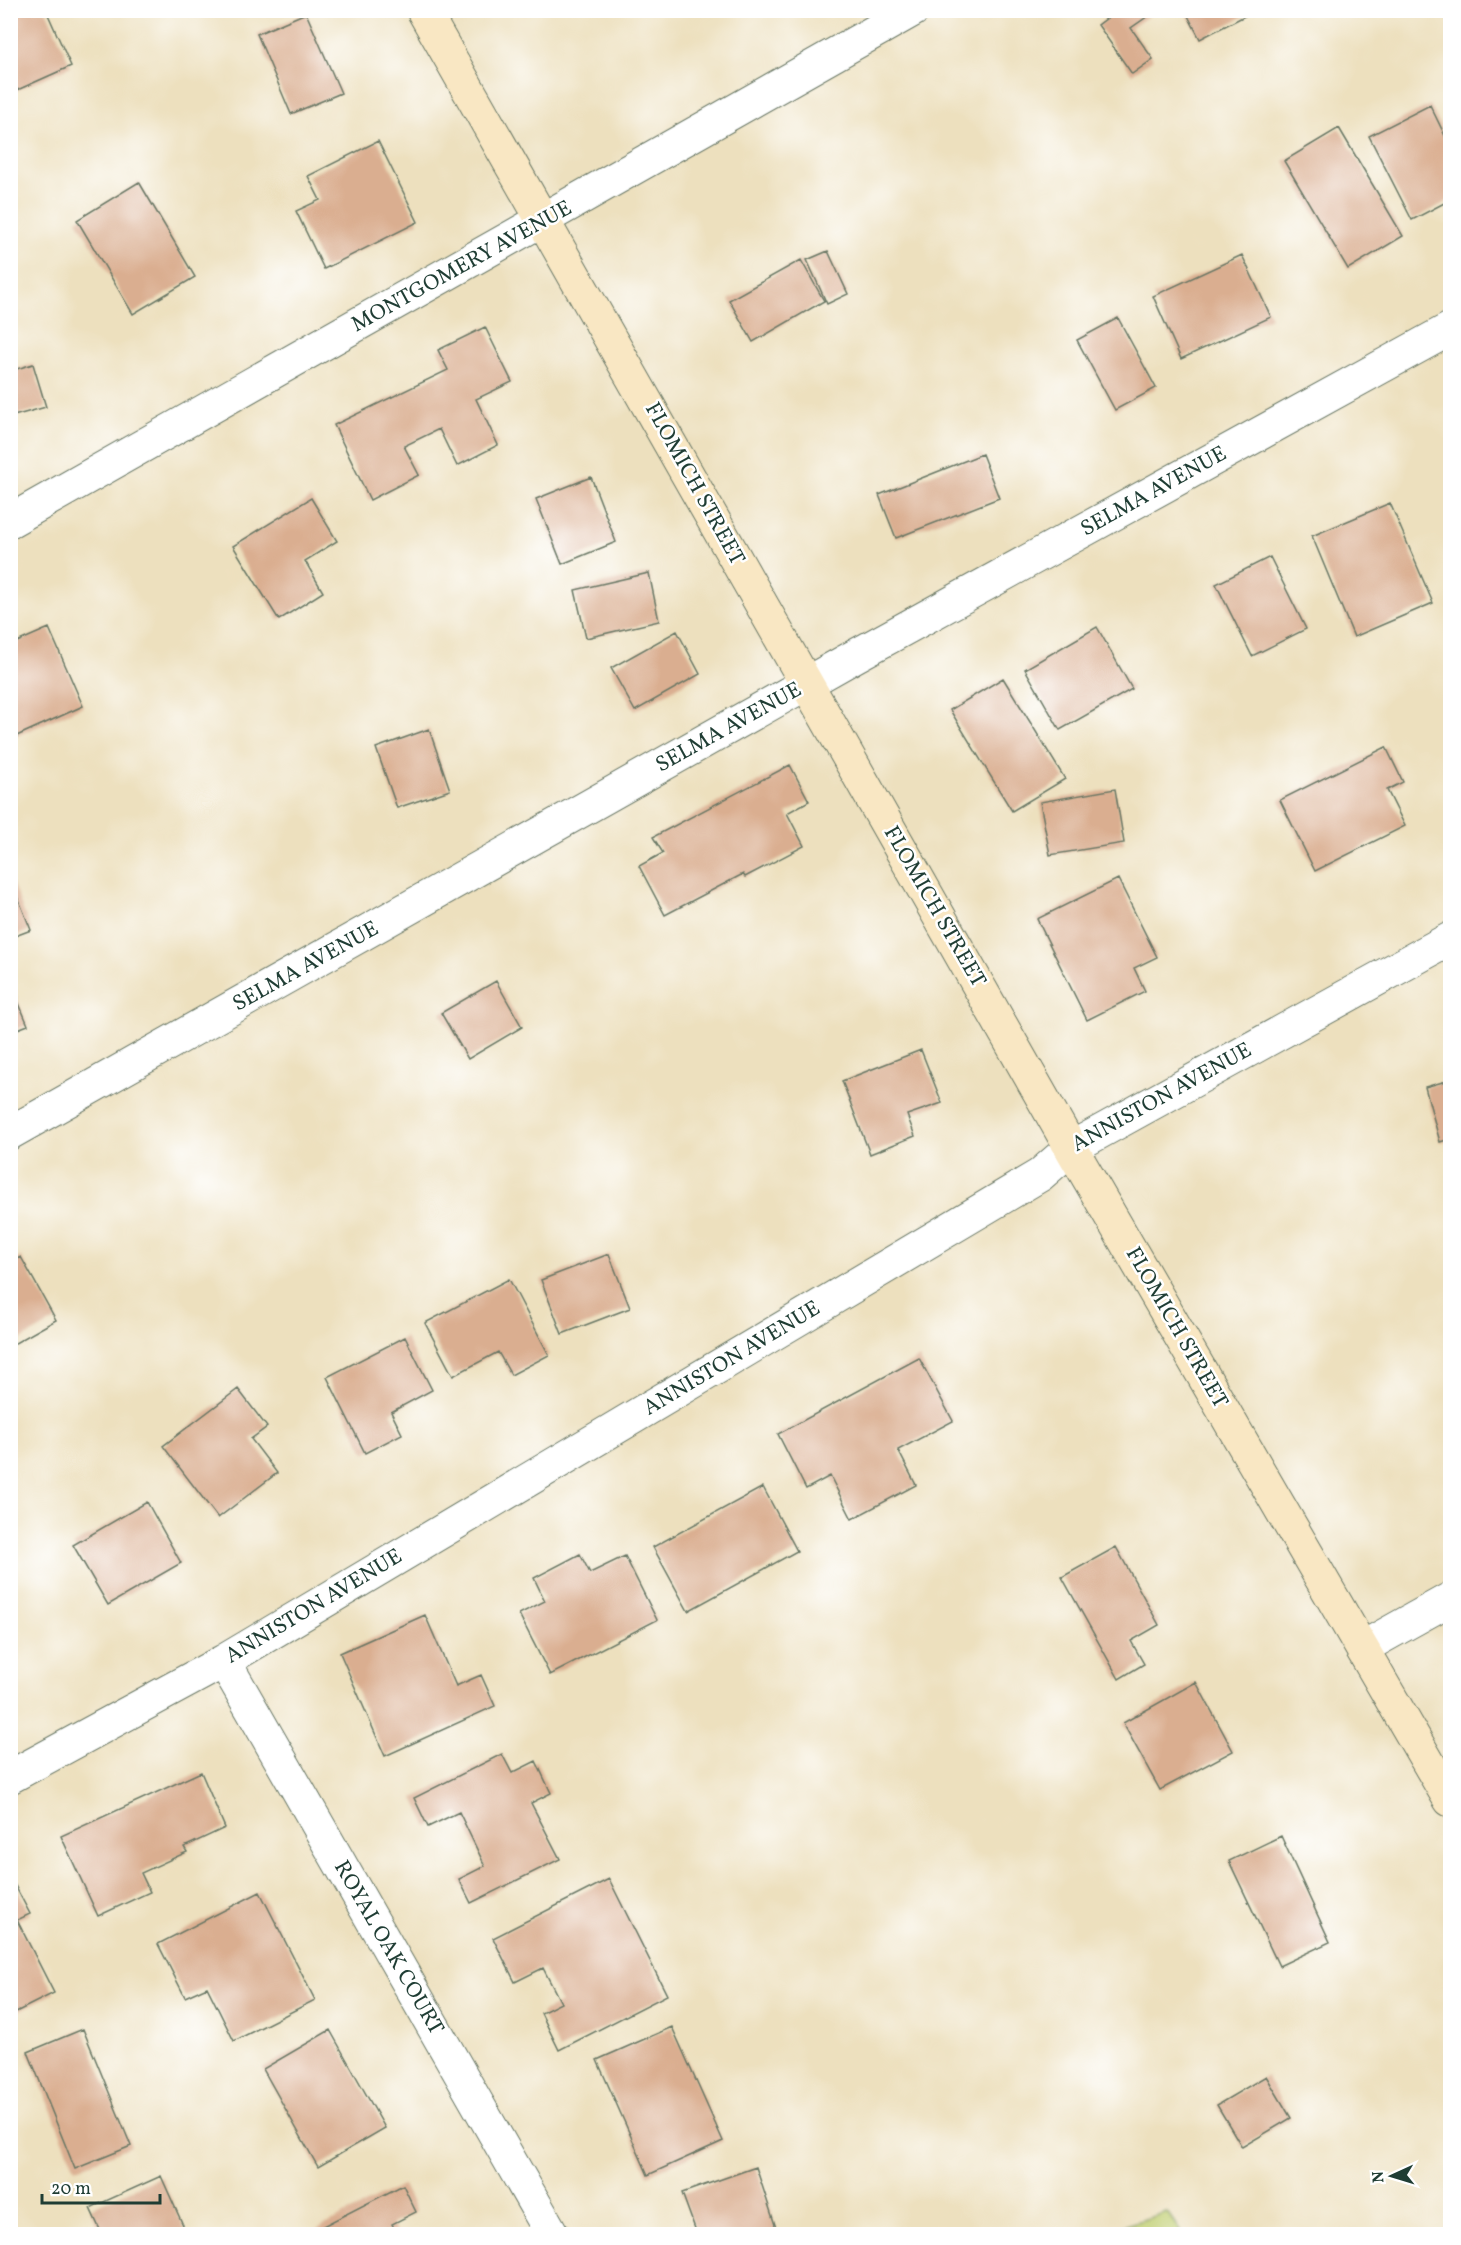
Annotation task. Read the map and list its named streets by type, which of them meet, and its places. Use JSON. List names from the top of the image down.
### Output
{
  "streets": {
    "street": [
      "MONTGOMERY AVENUE",
      "FLOMICH STREET",
      "SELMA AVENUE",
      "ANNISTON AVENUE",
      "ROYAL OAK COURT"
    ]
  },
  "crossings": [
    ["MONTGOMERY AVENUE", "FLOMICH STREET"],
    ["FLOMICH STREET", "SELMA AVENUE"],
    ["FLOMICH STREET", "ANNISTON AVENUE"],
    ["ANNISTON AVENUE", "ROYAL OAK COURT"]
  ],
  "scale_bar": "20 m",
  "north": "left"
}
